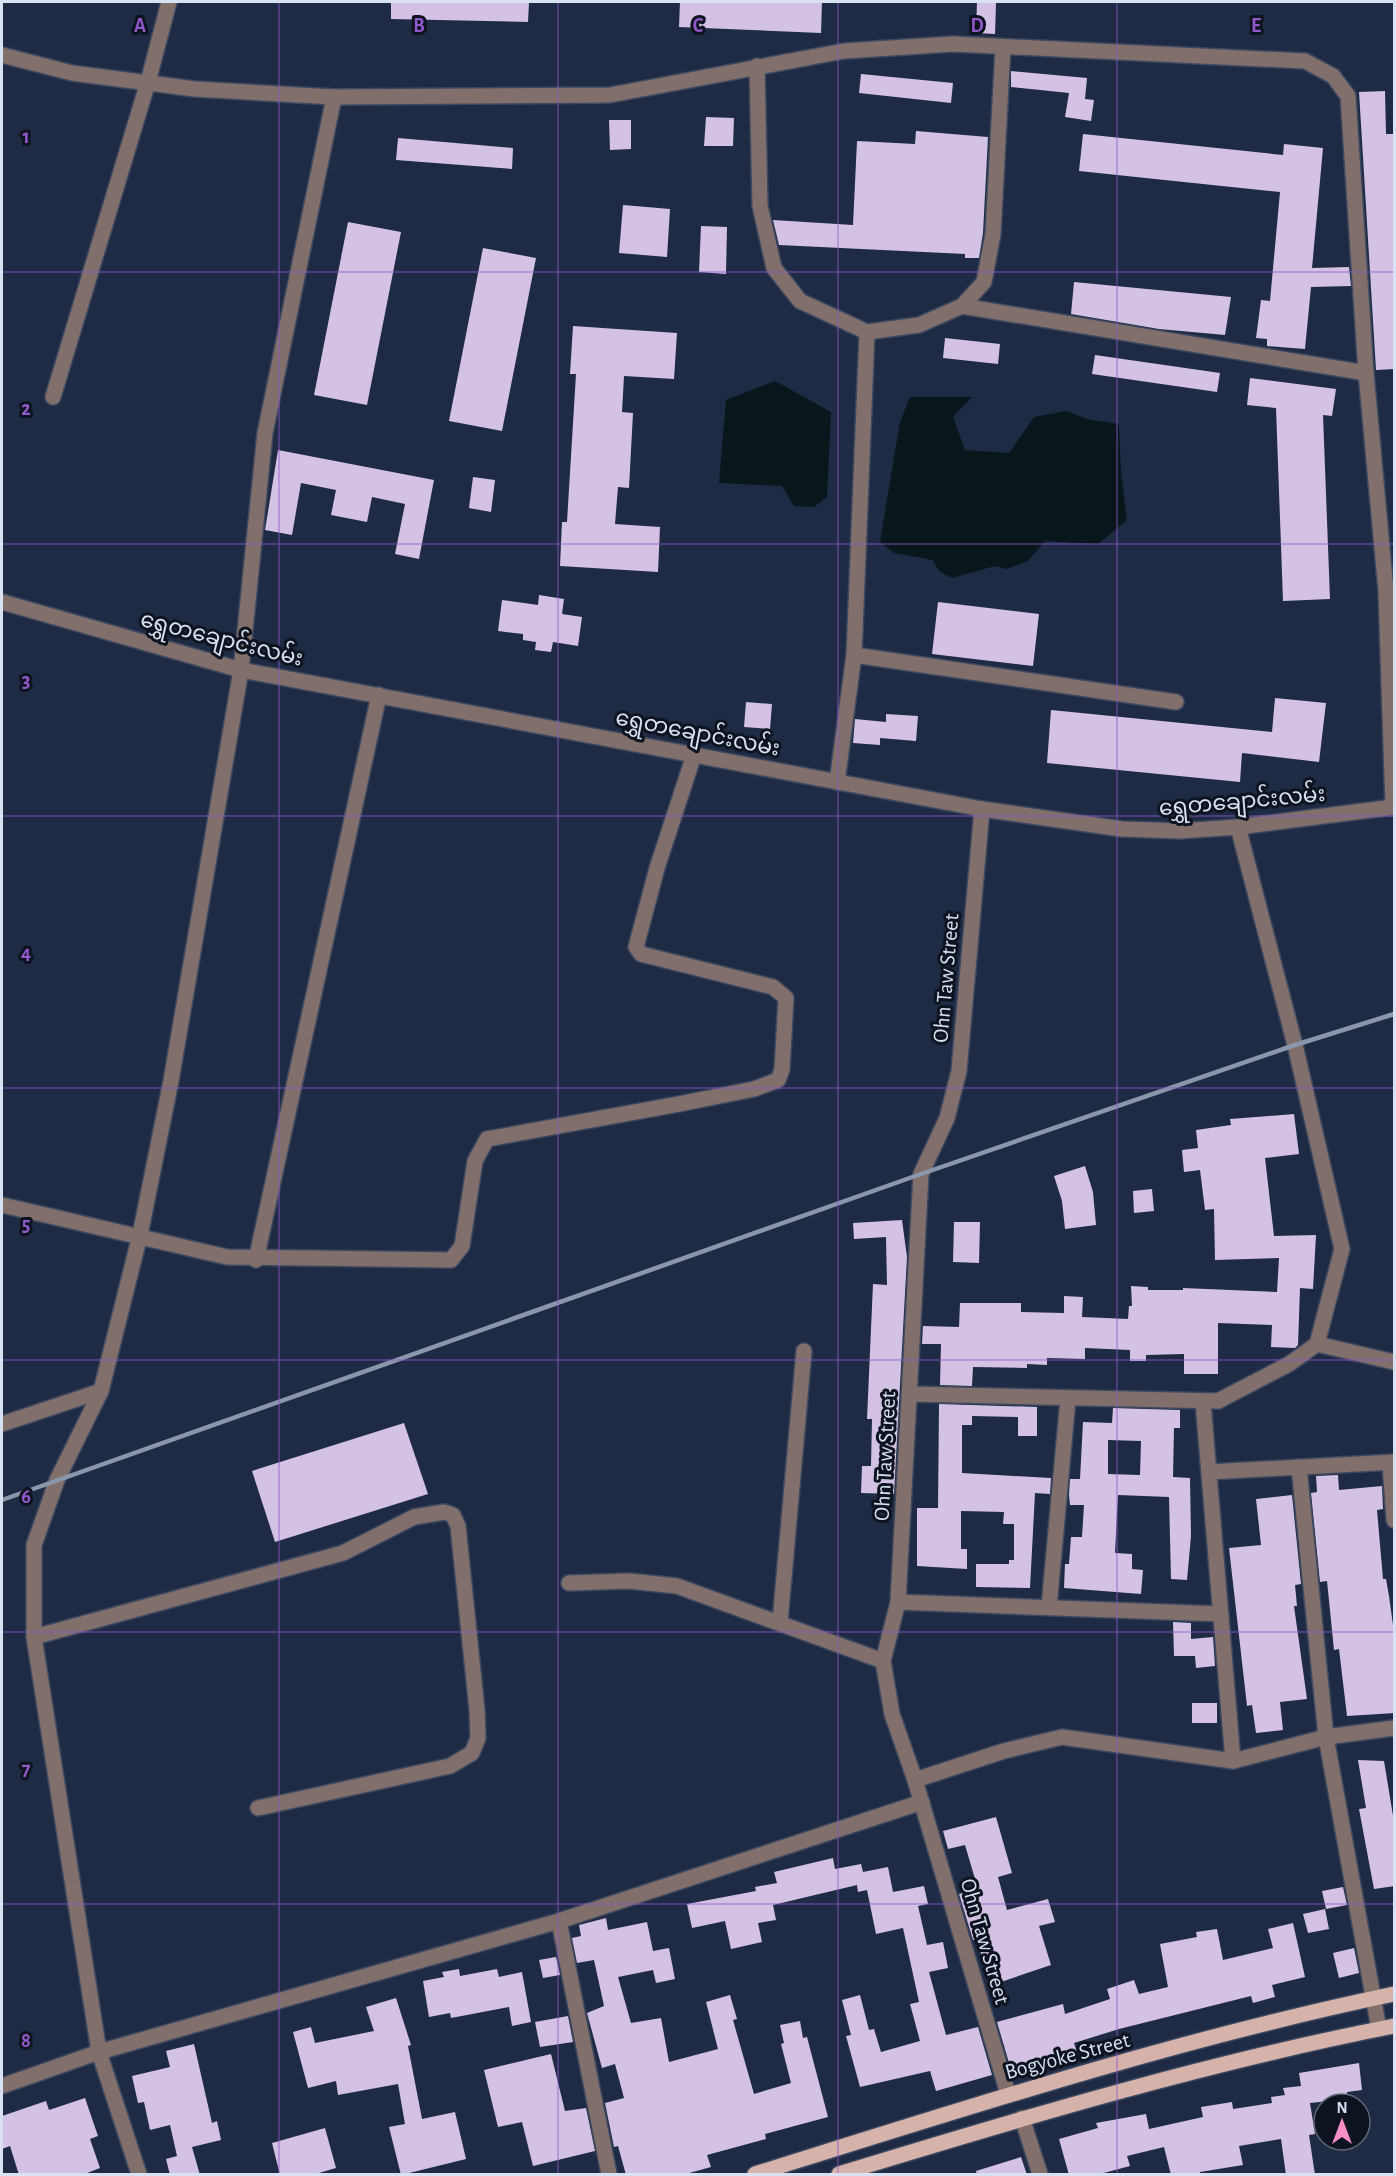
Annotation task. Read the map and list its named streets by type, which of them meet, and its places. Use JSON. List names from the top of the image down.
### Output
{
  "streets": {
    "main road": ["Bogyoke Street"],
    "street": ["ရွှေတချောင်းလမ်း", "Ohn Taw Street"]
  },
  "crossings": [
    ["ရွှေတချောင်းလမ်း", "Ohn Taw Street"],
    ["Ohn Taw Street", "Bogyoke Street"]
  ],
  "north": "top",
  "grid": {
    "columns": [
      "A",
      "B",
      "C",
      "D",
      "E"
    ],
    "rows": [
      "1",
      "2",
      "3",
      "4",
      "5",
      "6",
      "7",
      "8"
    ]
  }
}
